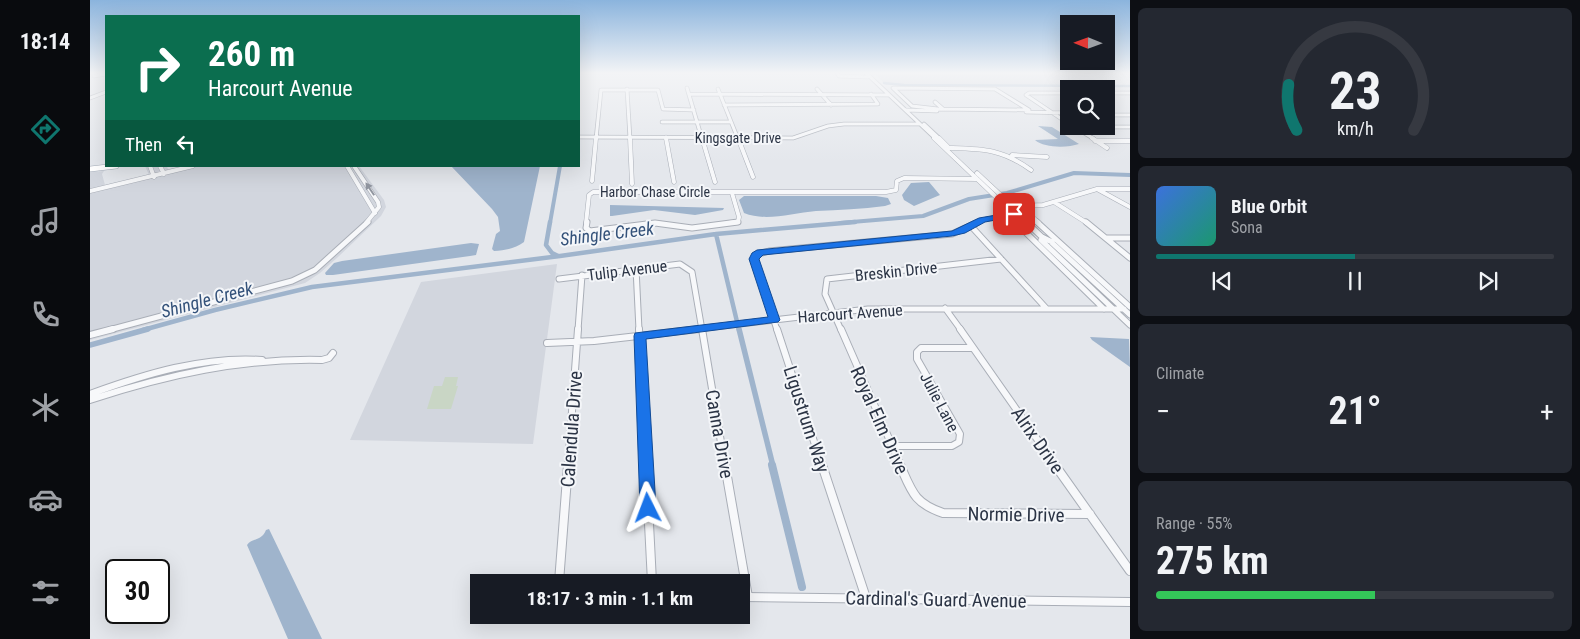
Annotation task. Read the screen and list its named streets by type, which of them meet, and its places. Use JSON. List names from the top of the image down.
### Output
{
  "streets": {
    "street": [
      "Kingsgate Drive",
      "Harbor Chase Circle",
      "Tulip Avenue",
      "Breskin Drive",
      "Harcourt Avenue",
      "Julie Lane",
      "Ligustrum Way",
      "Royal Elm Drive",
      "Calendula Drive",
      "Canna Drive",
      "Alrix Drive",
      "Normie Drive",
      "Cardinal's Guard Avenue"
    ]
  },
  "crossings": [
    ["Tulip Avenue", "Calendula Drive"],
    ["Tulip Avenue", "Canna Drive"],
    ["Breskin Drive", "Harcourt Avenue"],
    ["Breskin Drive", "Royal Elm Drive"],
    ["Harcourt Avenue", "Ligustrum Way"],
    ["Harcourt Avenue", "Royal Elm Drive"],
    ["Harcourt Avenue", "Calendula Drive"],
    ["Harcourt Avenue", "Canna Drive"],
    ["Harcourt Avenue", "Alrix Drive"],
    ["Julie Lane", "Royal Elm Drive"],
    ["Julie Lane", "Alrix Drive"],
    ["Ligustrum Way", "Cardinal's Guard Avenue"],
    ["Royal Elm Drive", "Normie Drive"],
    ["Alrix Drive", "Normie Drive"]
  ],
  "water": ["Shingle Creek"],
  "north": "left",
  "page": {
    "tabs": "18:14",
    "turn": ["260 m", "Harcourt Avenue"],
    "then": "Then",
    "song": ["Blue Orbit", "Sona"],
    "tile": [
      "Climate",
      ["Range · 55%", "275 km"]
    ],
    "heat": ["−", "21°", "+"],
    "limit": "30",
    "trip": "18:17 · 3 min · 1.1 km",
    "gauge": ["23", "km/h"]
  }
}
